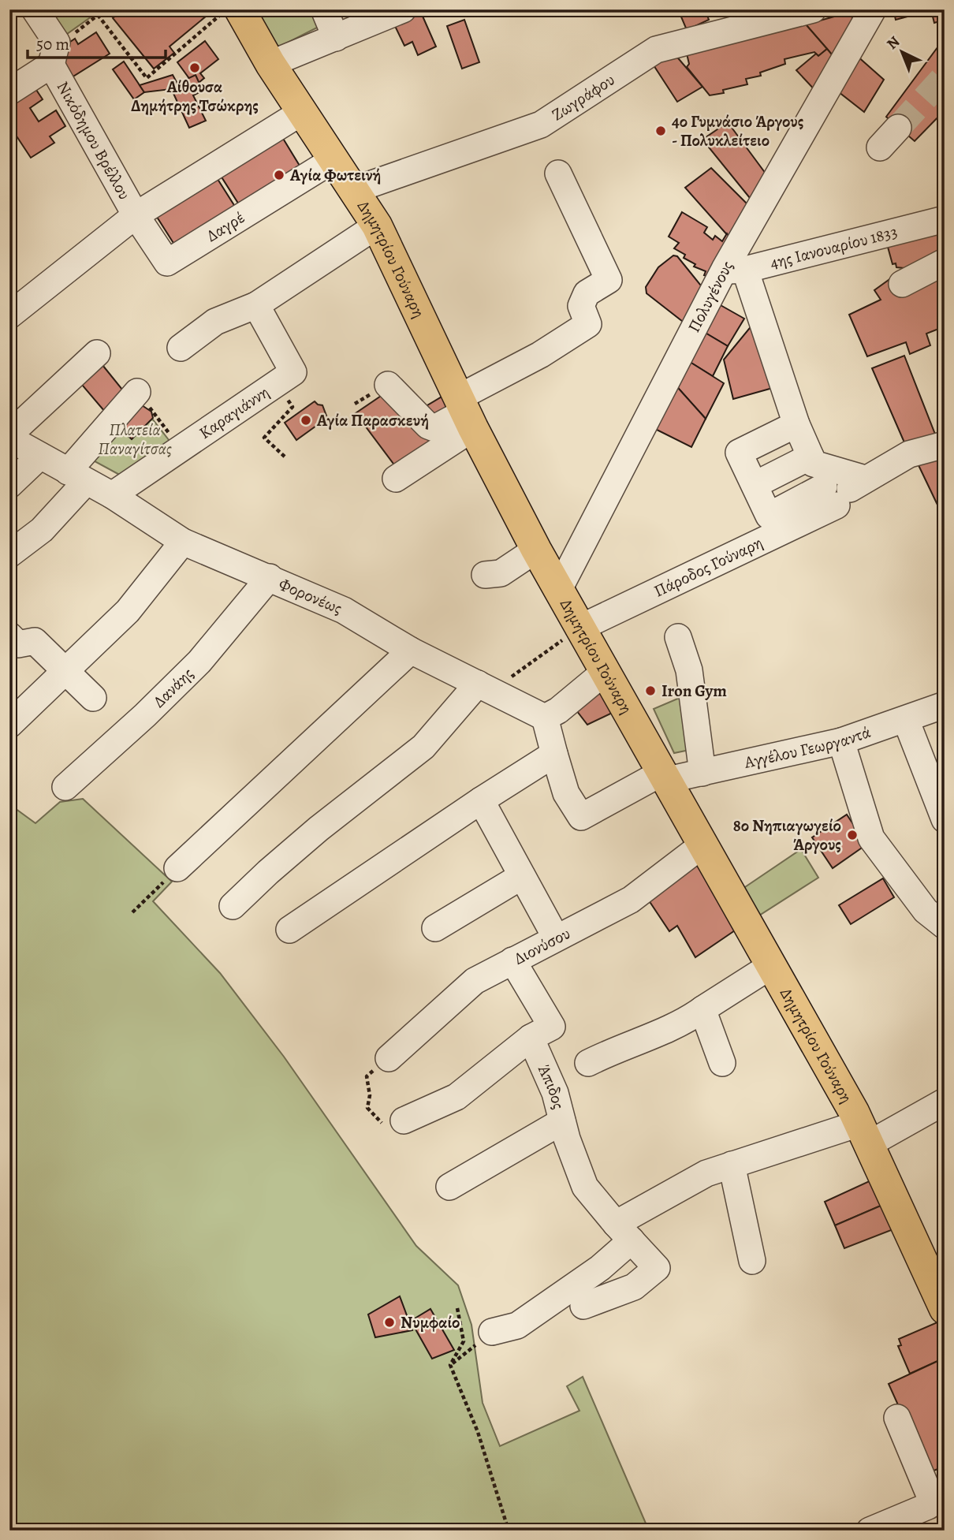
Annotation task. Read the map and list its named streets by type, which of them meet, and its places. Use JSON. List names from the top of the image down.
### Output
{
  "streets": {
    "main road": ["Δημητρίου Γούναρη"],
    "street": [
      "Ζωγράφου",
      "Νικόδημου Βρέλλου",
      "Δαγρέ",
      "4ης Ιανουαρίου 1833",
      "Πολυγένους",
      "Καραγιάννη",
      "Πάροδος Γούναρη",
      "Φορονέως",
      "Δανάης",
      "Αγγέλου Γεωργαντά",
      "Διονύσου",
      "Άπιδος"
    ]
  },
  "crossings": [
    ["Ζωγράφου", "Δημητρίου Γούναρη"],
    ["Νικόδημου Βρέλλου", "Δαγρέ"],
    ["Δαγρέ", "Δημητρίου Γούναρη"],
    ["4ης Ιανουαρίου 1833", "Πολυγένους"],
    ["Δημητρίου Γούναρη", "Πολυγένους"],
    ["Δημητρίου Γούναρη", "Πάροδος Γούναρη"],
    ["Δημητρίου Γούναρη", "Αγγέλου Γεωργαντά"],
    ["Δημητρίου Γούναρη", "Διονύσου"],
    ["Καραγιάννη", "Φορονέως"],
    ["Φορονέως", "Δανάης"]
  ],
  "parks": ["Πλατεία Παναγίτσας"],
  "places": [
    "Αίθουσα Δημήτρης Τσώκρης",
    "4ο Γυμνάσιο Άργους - Πολυκλείτειο",
    "Αγία Φωτεινή",
    "Αγία Παρασκευή",
    "Iron Gym",
    "8ο Νηπιαγωγείο Άργους",
    "Νυμφαίο"
  ],
  "scale_bar": "50 m",
  "north": "top left"
}
